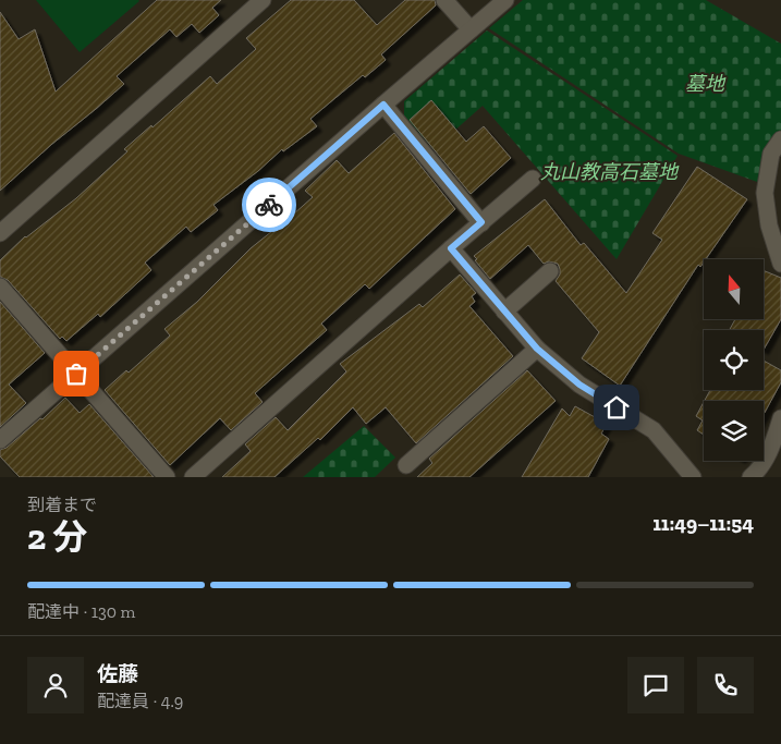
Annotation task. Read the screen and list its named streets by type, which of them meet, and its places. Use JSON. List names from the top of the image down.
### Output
{
  "parks": ["墓地", "丸山教高石墓地"],
  "north": "top",
  "page": {
    "heading": ["2 分", "到着まで", "11:49–11:54"],
    "panel": ["佐藤", "配達員 · 4.9"],
    "bar": "配達中 · 130 m"
  }
}
